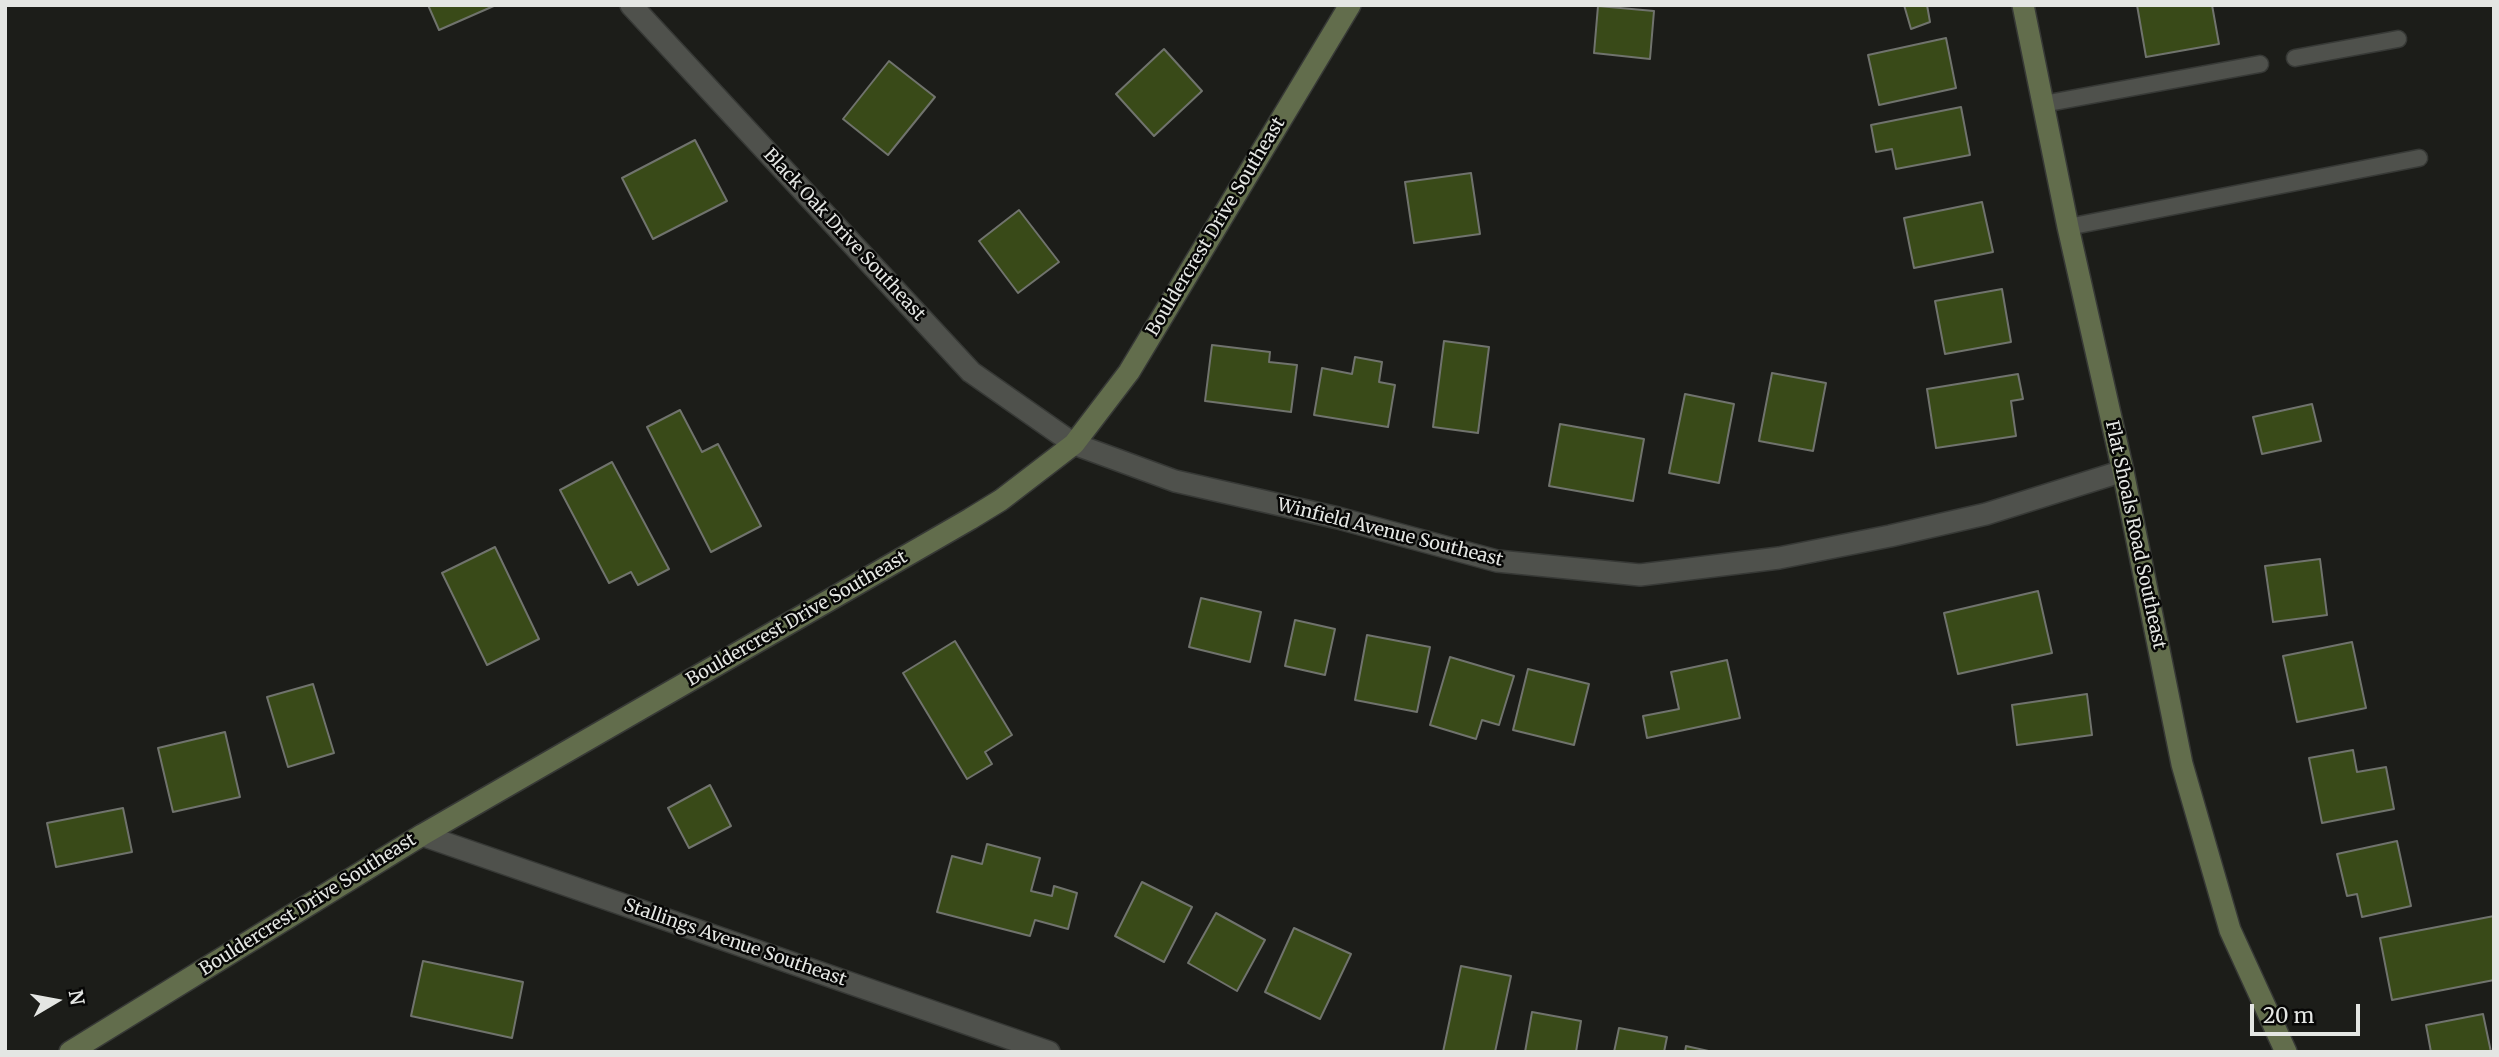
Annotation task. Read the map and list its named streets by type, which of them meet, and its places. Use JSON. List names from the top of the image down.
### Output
{
  "streets": {
    "street": [
      "Bouldercrest Drive Southeast",
      "Black Oak Drive Southeast",
      "Winfield Avenue Southeast",
      "Flat Shoals Road Southeast",
      "Stallings Avenue Southeast"
    ]
  },
  "crossings": [
    ["Bouldercrest Drive Southeast", "Black Oak Drive Southeast"],
    ["Bouldercrest Drive Southeast", "Winfield Avenue Southeast"],
    ["Bouldercrest Drive Southeast", "Stallings Avenue Southeast"],
    ["Black Oak Drive Southeast", "Winfield Avenue Southeast"],
    ["Winfield Avenue Southeast", "Flat Shoals Road Southeast"]
  ],
  "scale_bar": "20 m",
  "north": "right"
}
